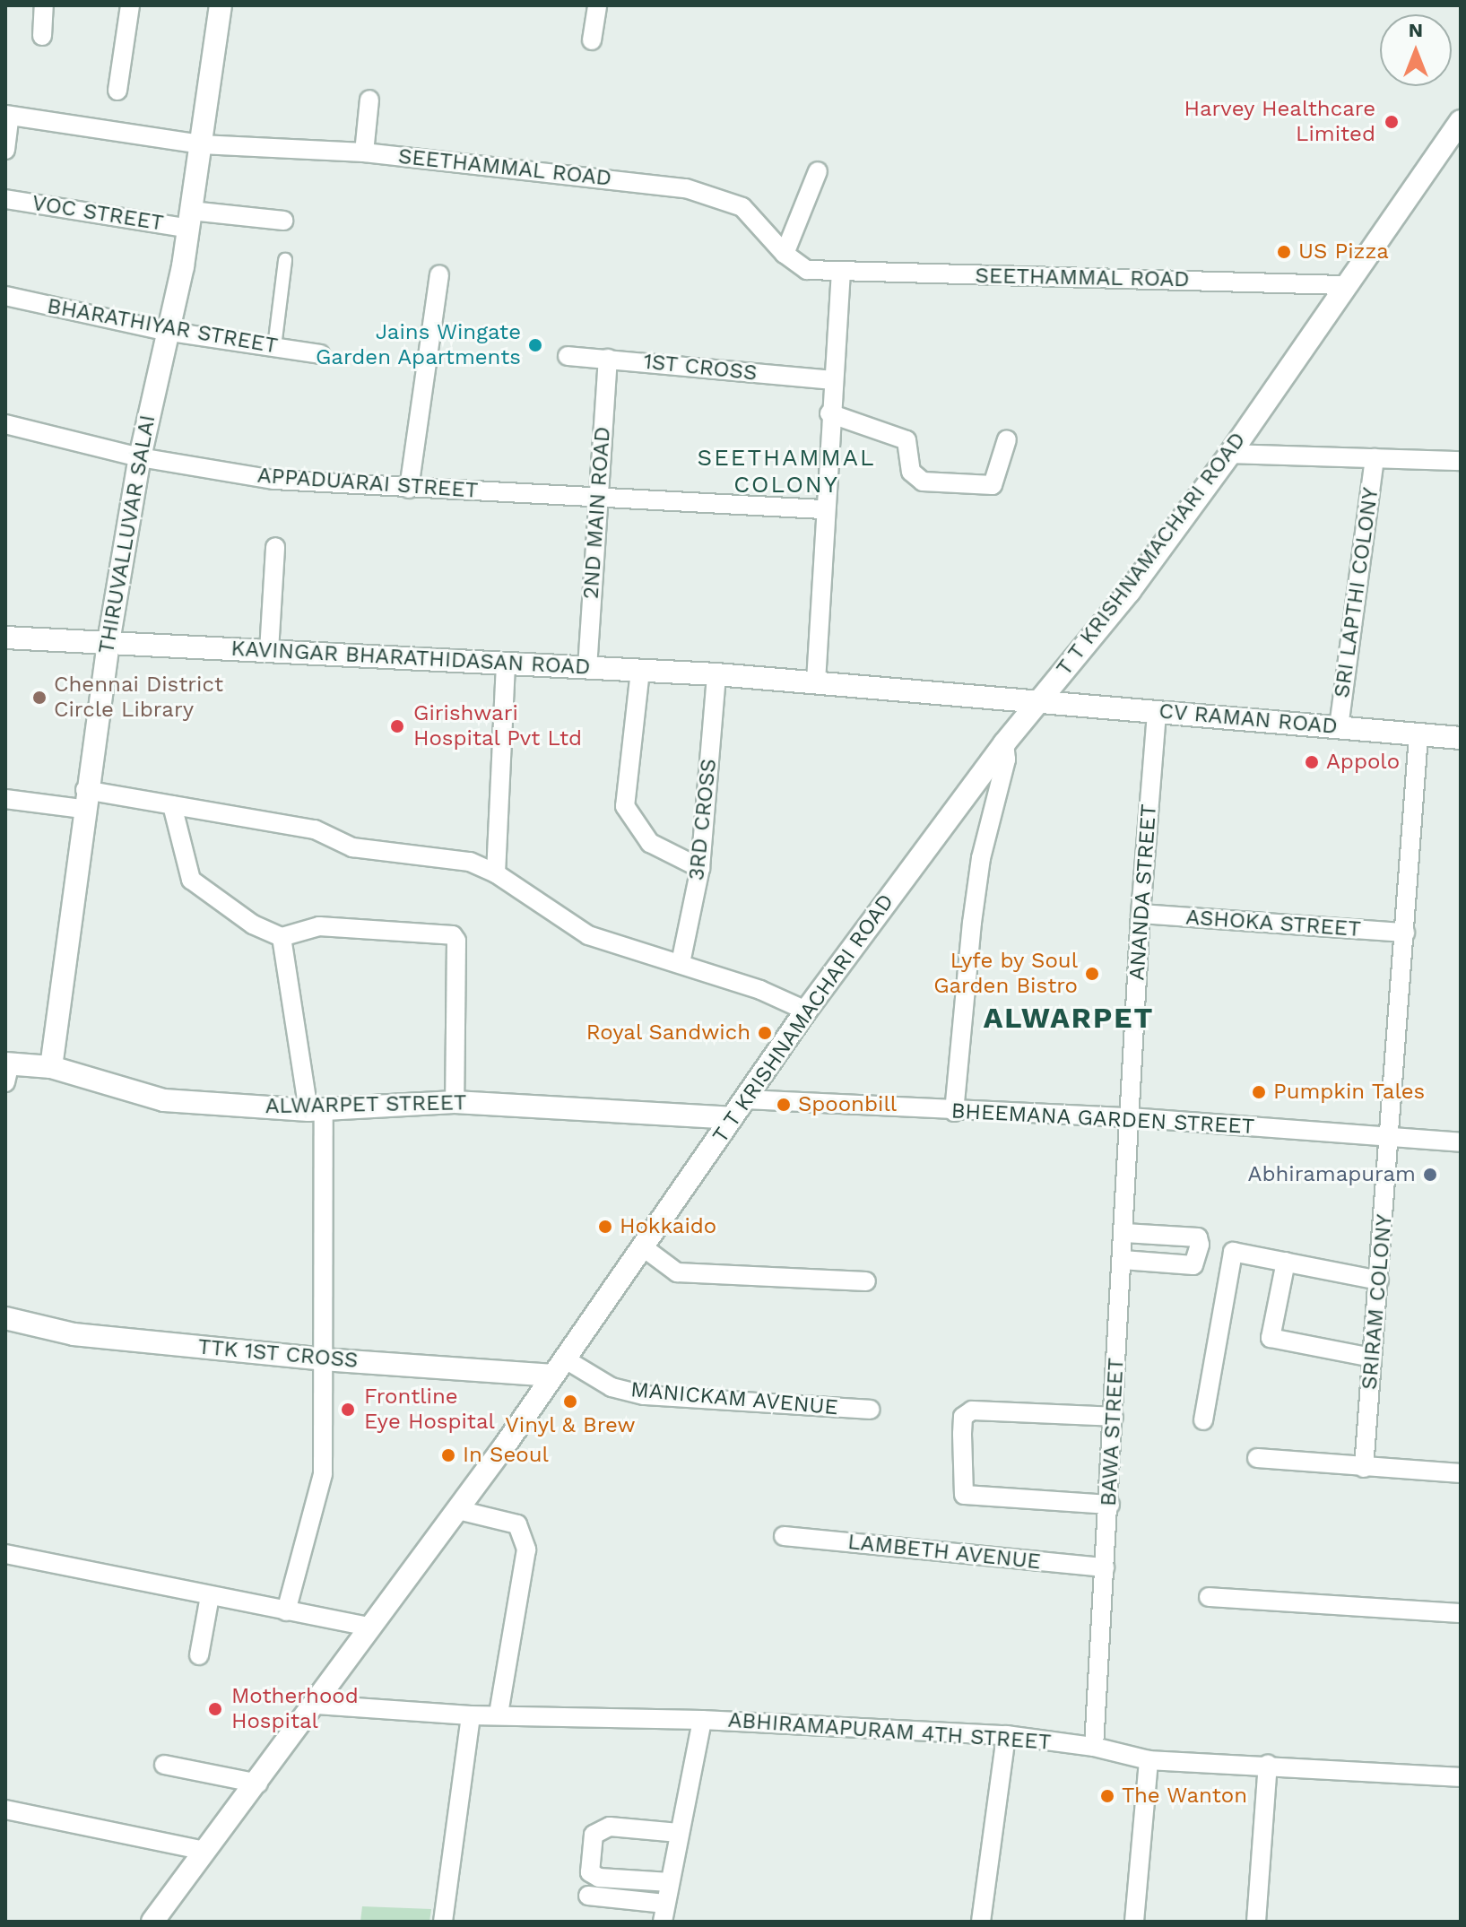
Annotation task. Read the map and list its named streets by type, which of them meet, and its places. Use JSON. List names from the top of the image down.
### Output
{
  "streets": {
    "main road": [
      "THIRUVALLUVAR SALAI",
      "T T KRISHNAMACHARI ROAD",
      "KAVINGAR BHARATHIDASAN ROAD",
      "CV RAMAN ROAD",
      "ALWARPET STREET",
      "TTK 1ST CROSS"
    ],
    "street": [
      "SEETHAMMAL ROAD",
      "VOC STREET",
      "BHARATHIYAR STREET",
      "1ST CROSS",
      "APPADUARAI STREET",
      "2ND MAIN ROAD",
      "SRI LAPTHI COLONY",
      "3RD CROSS",
      "ANANDA STREET",
      "ASHOKA STREET",
      "BHEEMANA GARDEN STREET",
      "SRIRAM COLONY",
      "MANICKAM AVENUE",
      "BAWA STREET",
      "LAMBETH AVENUE",
      "ABHIRAMAPURAM 4TH STREET"
    ]
  },
  "crossings": [
    ["SEETHAMMAL ROAD", "THIRUVALLUVAR SALAI"],
    ["SEETHAMMAL ROAD", "T T KRISHNAMACHARI ROAD"],
    ["VOC STREET", "THIRUVALLUVAR SALAI"],
    ["BHARATHIYAR STREET", "THIRUVALLUVAR SALAI"],
    ["1ST CROSS", "2ND MAIN ROAD"],
    ["APPADUARAI STREET", "2ND MAIN ROAD"],
    ["APPADUARAI STREET", "THIRUVALLUVAR SALAI"],
    ["2ND MAIN ROAD", "KAVINGAR BHARATHIDASAN ROAD"],
    ["THIRUVALLUVAR SALAI", "KAVINGAR BHARATHIDASAN ROAD"],
    ["THIRUVALLUVAR SALAI", "ALWARPET STREET"],
    ["T T KRISHNAMACHARI ROAD", "CV RAMAN ROAD"],
    ["T T KRISHNAMACHARI ROAD", "ALWARPET STREET"],
    ["T T KRISHNAMACHARI ROAD", "BHEEMANA GARDEN STREET"],
    ["T T KRISHNAMACHARI ROAD", "TTK 1ST CROSS"],
    ["T T KRISHNAMACHARI ROAD", "MANICKAM AVENUE"],
    ["T T KRISHNAMACHARI ROAD", "ABHIRAMAPURAM 4TH STREET"],
    ["SRI LAPTHI COLONY", "CV RAMAN ROAD"],
    ["KAVINGAR BHARATHIDASAN ROAD", "CV RAMAN ROAD"],
    ["KAVINGAR BHARATHIDASAN ROAD", "3RD CROSS"],
    ["CV RAMAN ROAD", "ANANDA STREET"],
    ["ANANDA STREET", "ASHOKA STREET"],
    ["ANANDA STREET", "BHEEMANA GARDEN STREET"],
    ["ANANDA STREET", "BAWA STREET"],
    ["BHEEMANA GARDEN STREET", "SRIRAM COLONY"],
    ["BHEEMANA GARDEN STREET", "BAWA STREET"],
    ["TTK 1ST CROSS", "MANICKAM AVENUE"],
    ["BAWA STREET", "LAMBETH AVENUE"],
    ["BAWA STREET", "ABHIRAMAPURAM 4TH STREET"]
  ],
  "districts": ["SEETHAMMAL COLONY", "ALWARPET"],
  "places": [
    "Harvey Healthcare Limited",
    "US Pizza",
    "Jains Wingate Garden Apartments",
    "Chennai District Circle Library",
    "Girishwari Hospital Pvt Ltd",
    "Appolo",
    "Lyfe by Soul Garden Bistro",
    "Royal Sandwich",
    "Pumpkin Tales",
    "Spoonbill",
    "Abhiramapuram",
    "Hokkaido",
    "Vinyl & Brew",
    "Frontline Eye Hospital",
    "In Seoul",
    "Motherhood Hospital",
    "The Wanton"
  ],
  "north": "top"
}
